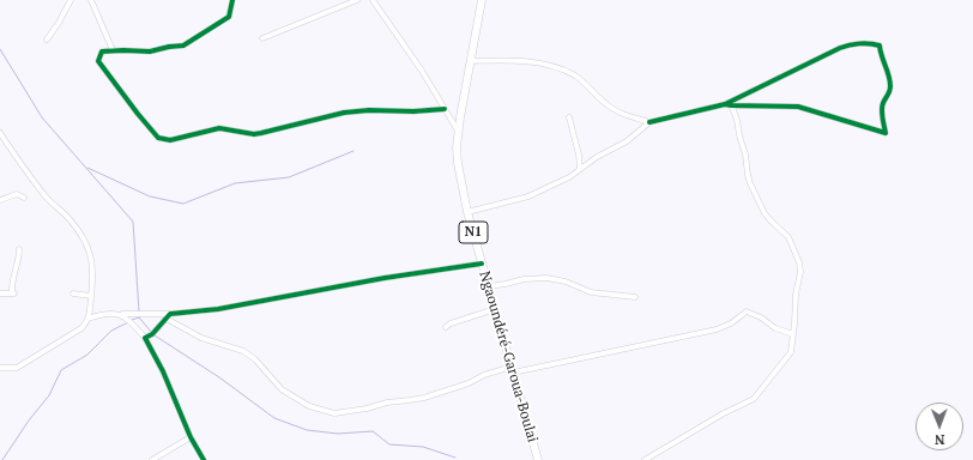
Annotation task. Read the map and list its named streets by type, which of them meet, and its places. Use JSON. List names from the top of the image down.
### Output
{
  "streets": {
    "highway": ["N1", "Ngaoundéré-Garoua-Boulai"]
  },
  "north": "bottom"
}
